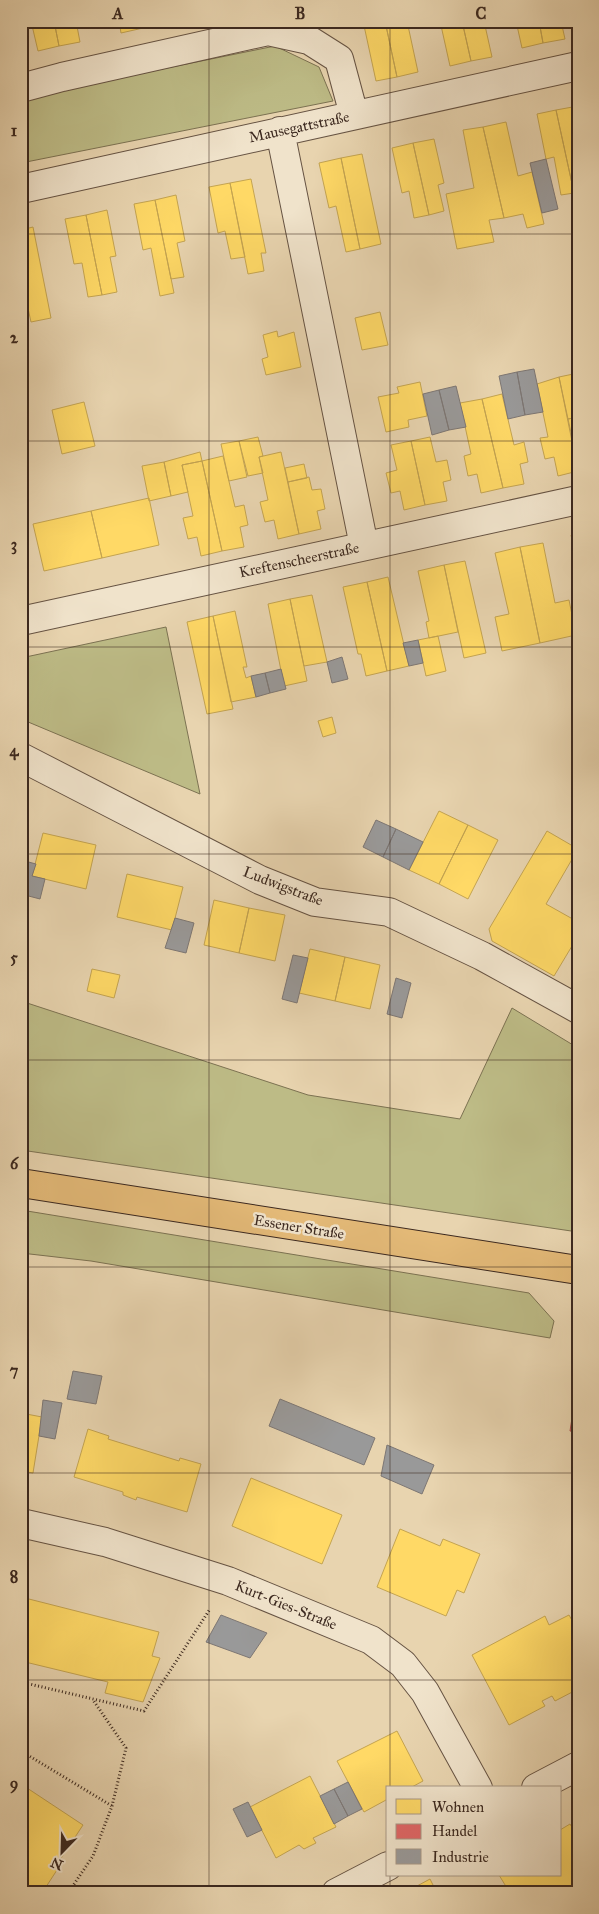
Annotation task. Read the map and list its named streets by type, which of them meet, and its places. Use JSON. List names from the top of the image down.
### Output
{
  "streets": {
    "main road": ["Essener Straße"],
    "street": [
      "Mausegattstraße",
      "Kreftenscheerstraße",
      "Ludwigstraße",
      "Kurt-Gies-Straße"
    ]
  },
  "legend": ["Wohnen", "Handel", "Industrie"],
  "north": "bottom left",
  "grid": {
    "columns": ["A", "B", "C"],
    "rows": [
      "1",
      "2",
      "3",
      "4",
      "5",
      "6",
      "7",
      "8",
      "9"
    ]
  }
}
